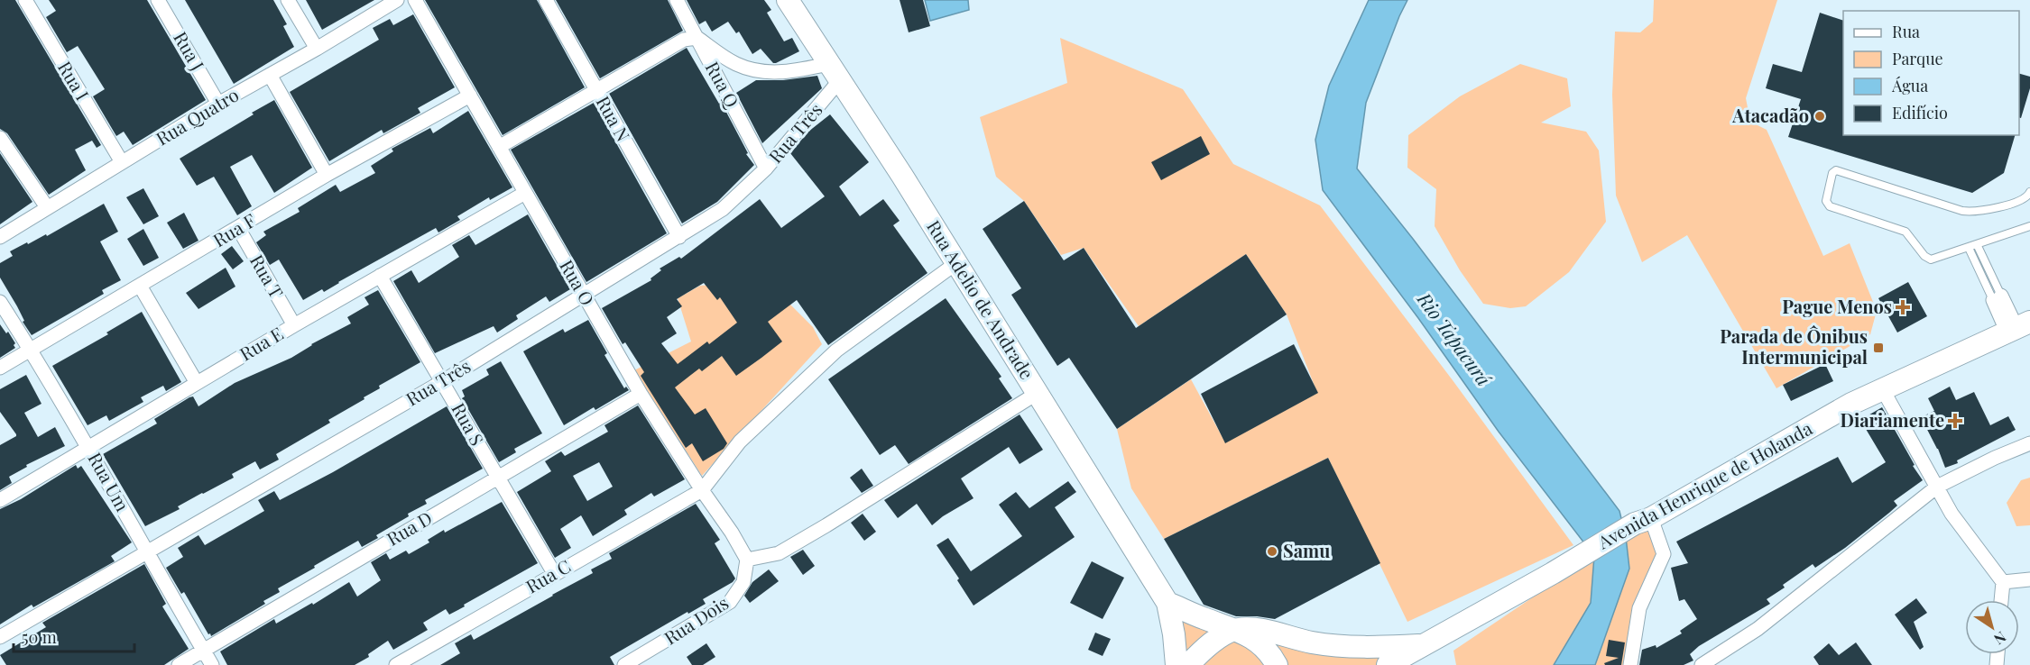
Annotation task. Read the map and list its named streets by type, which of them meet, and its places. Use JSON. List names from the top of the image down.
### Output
{
  "streets": {
    "main road": ["Rua Adelio de Andrade", "Avenida Henrique de Holanda"],
    "street": [
      "Rua J",
      "Rua I",
      "Rua Q",
      "Rua Quatro",
      "Rua N",
      "Rua Três",
      "Rua F",
      "Rua T",
      "Rua O",
      "Rua E",
      "Rua S",
      "Rua Um",
      "Rua D",
      "Rua C",
      "Rua Dois"
    ]
  },
  "crossings": [
    ["Rua J", "Rua Quatro"],
    ["Rua I", "Rua Quatro"],
    ["Rua Q", "Rua Três"],
    ["Rua N", "Rua Três"],
    ["Rua Três", "Rua O"],
    ["Rua Três", "Rua Adelio de Andrade"],
    ["Rua Três", "Rua S"],
    ["Rua Três", "Rua Um"],
    ["Rua F", "Rua T"],
    ["Rua F", "Rua O"],
    ["Rua F", "Rua Um"],
    ["Rua T", "Rua E"],
    ["Rua O", "Rua E"],
    ["Rua O", "Rua D"],
    ["Rua O", "Rua C"],
    ["Rua O", "Rua Dois"],
    ["Rua E", "Rua S"],
    ["Rua E", "Rua Um"],
    ["Rua S", "Rua D"],
    ["Rua S", "Rua C"],
    ["Rua Um", "Rua D"]
  ],
  "water": ["Rio Tapacurá"],
  "places": {
    "other": ["Atacadão", "Samu"],
    "health": ["Pague Menos", "Diariamente"],
    "transit": ["Parada de Ônibus Intermunicipal"]
  },
  "legend": [
    "Rua",
    "Parque",
    "Água",
    "Edifício"
  ],
  "scale_bar": "50 m",
  "north": "bottom right"
}
